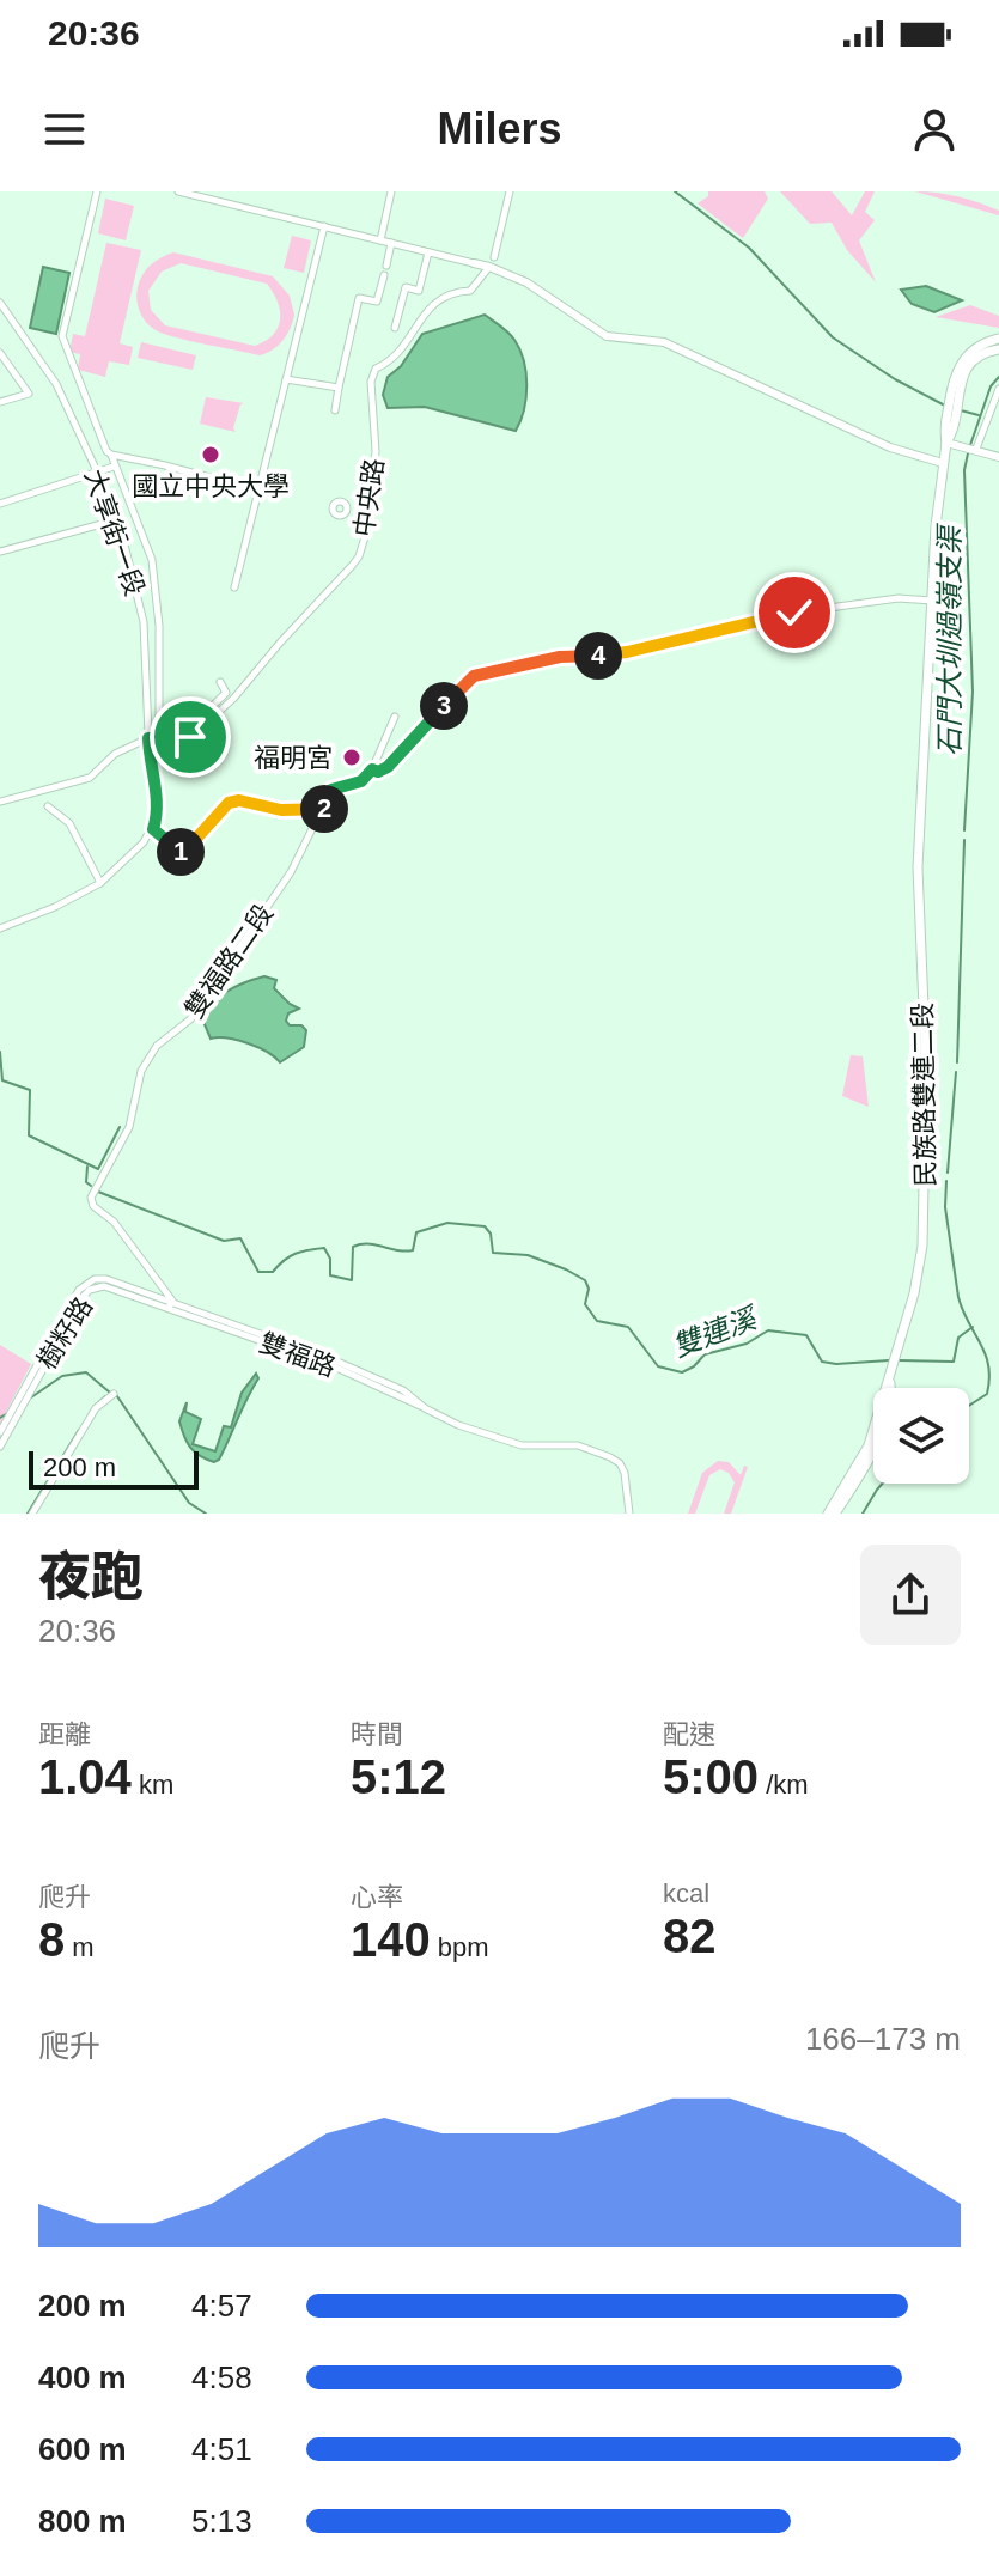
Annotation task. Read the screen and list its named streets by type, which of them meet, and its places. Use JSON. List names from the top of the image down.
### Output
{
  "streets": {
    "main road": ["民族路雙連二段"],
    "street": [
      "中央路",
      "大享街一段",
      "雙福路二段",
      "樹籽路"
    ]
  },
  "crossings": [
    ["中央路", "大享街一段"],
    ["雙福路二段", "民族路雙連二段"],
    ["雙福路二段", "樹籽路"]
  ],
  "water": ["石門大圳過嶺支渠", "雙連溪"],
  "places": ["國立中央大學", "福明宮"],
  "scale_bar": "200 m",
  "page": {
    "status": "20:36",
    "header": "Milers",
    "pins": [
      "4",
      "3",
      "2",
      "1"
    ],
    "scale": "200 m",
    "heading": ["夜跑", "20:36"],
    "stats": [
      ["距離", "1.04 km"],
      ["時間", "5:12"],
      ["配速", "5:00 /km"],
      ["爬升", "8 m"],
      ["心率", "140 bpm"],
      ["kcal", "82"]
    ],
    "chart": ["爬升", "166–173 m"],
    "list": [
      {
        "name": "200 m",
        "note": "4:57"
      },
      {
        "name": "400 m",
        "note": "4:58"
      },
      {
        "name": "600 m",
        "note": "4:51"
      },
      {
        "name": "800 m",
        "note": "5:13"
      }
    ]
  }
}
